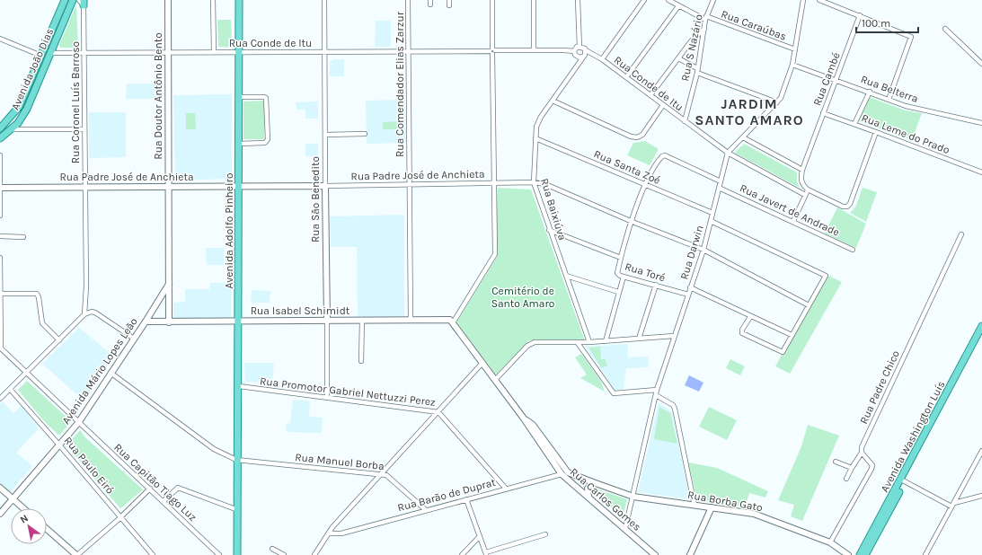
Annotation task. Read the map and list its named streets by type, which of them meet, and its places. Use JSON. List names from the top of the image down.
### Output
{
  "streets": {
    "main road": ["Avenida João Dias", "Avenida Adolfo Pinheiro", "Avenida Washington Luís"],
    "street": [
      "Rua Caraúbas",
      "Rua Conde de Itu",
      "Rua S Nazário",
      "Rua Cambé",
      "Rua Comendador Elias Zarzur",
      "Rua Belterra",
      "Rua Doutor Antônio Bento",
      "Rua Coronel Luís Barroso",
      "Rua Leme do Prado",
      "Rua Santa Zoé",
      "Rua Padre José de Anchieta",
      "Rua São Benedito",
      "Rua Baixiúva",
      "Rua Javert de Andrade",
      "Rua Darwin",
      "Rua Toré",
      "Rua Isabel Schimidt",
      "Avenida Mário Lopes Leão",
      "Rua Padre Chico",
      "Rua Promotor Gabriel Nettuzzi Perez",
      "Rua Manuel Borba",
      "Rua Paulo Eiró",
      "Rua Capitão Tiago Luz",
      "Rua Barão de Duprat",
      "Rua Carlos Gomes",
      "Rua Borba Gato"
    ]
  },
  "crossings": [
    ["Rua Caraúbas", "Rua S Nazário"],
    ["Rua Conde de Itu", "Rua S Nazário"],
    ["Rua Conde de Itu", "Avenida João Dias"],
    ["Rua Conde de Itu", "Rua Comendador Elias Zarzur"],
    ["Rua Conde de Itu", "Rua Doutor Antônio Bento"],
    ["Rua Conde de Itu", "Rua Coronel Luís Barroso"],
    ["Rua Conde de Itu", "Rua São Benedito"],
    ["Rua Conde de Itu", "Rua Baixiúva"],
    ["Rua Conde de Itu", "Avenida Adolfo Pinheiro"],
    ["Rua Conde de Itu", "Rua Darwin"],
    ["Rua Cambé", "Rua Belterra"],
    ["Rua Cambé", "Rua Leme do Prado"],
    ["Rua Comendador Elias Zarzur", "Rua Padre José de Anchieta"],
    ["Rua Comendador Elias Zarzur", "Rua Isabel Schimidt"],
    ["Rua Doutor Antônio Bento", "Rua Padre José de Anchieta"],
    ["Rua Doutor Antônio Bento", "Rua Isabel Schimidt"],
    ["Rua Doutor Antônio Bento", "Avenida Mário Lopes Leão"],
    ["Rua Coronel Luís Barroso", "Rua Padre José de Anchieta"],
    ["Rua Santa Zoé", "Rua Baixiúva"],
    ["Rua Santa Zoé", "Rua Darwin"],
    ["Rua Padre José de Anchieta", "Rua São Benedito"],
    ["Rua Padre José de Anchieta", "Rua Baixiúva"],
    ["Rua Padre José de Anchieta", "Avenida Adolfo Pinheiro"],
    ["Rua Padre José de Anchieta", "Rua Darwin"],
    ["Rua São Benedito", "Rua Isabel Schimidt"],
    ["Rua São Benedito", "Rua Promotor Gabriel Nettuzzi Perez"],
    ["Rua Javert de Andrade", "Rua Darwin"],
    ["Avenida Adolfo Pinheiro", "Rua Isabel Schimidt"],
    ["Avenida Adolfo Pinheiro", "Rua Promotor Gabriel Nettuzzi Perez"],
    ["Avenida Adolfo Pinheiro", "Rua Manuel Borba"],
    ["Rua Darwin", "Rua Toré"],
    ["Rua Darwin", "Rua Carlos Gomes"],
    ["Rua Darwin", "Rua Borba Gato"],
    ["Rua Isabel Schimidt", "Avenida Mário Lopes Leão"],
    ["Rua Isabel Schimidt", "Rua Carlos Gomes"],
    ["Avenida Mário Lopes Leão", "Rua Manuel Borba"],
    ["Avenida Mário Lopes Leão", "Rua Paulo Eiró"],
    ["Avenida Mário Lopes Leão", "Rua Capitão Tiago Luz"],
    ["Rua Promotor Gabriel Nettuzzi Perez", "Rua Barão de Duprat"],
    ["Rua Manuel Borba", "Rua Barão de Duprat"],
    ["Rua Barão de Duprat", "Rua Carlos Gomes"],
    ["Rua Carlos Gomes", "Rua Borba Gato"]
  ],
  "districts": ["JARDIM SANTO AMARO"],
  "parks": ["Cemitério de Santo Amaro"],
  "scale_bar": "100 m",
  "north": "top left"
}
